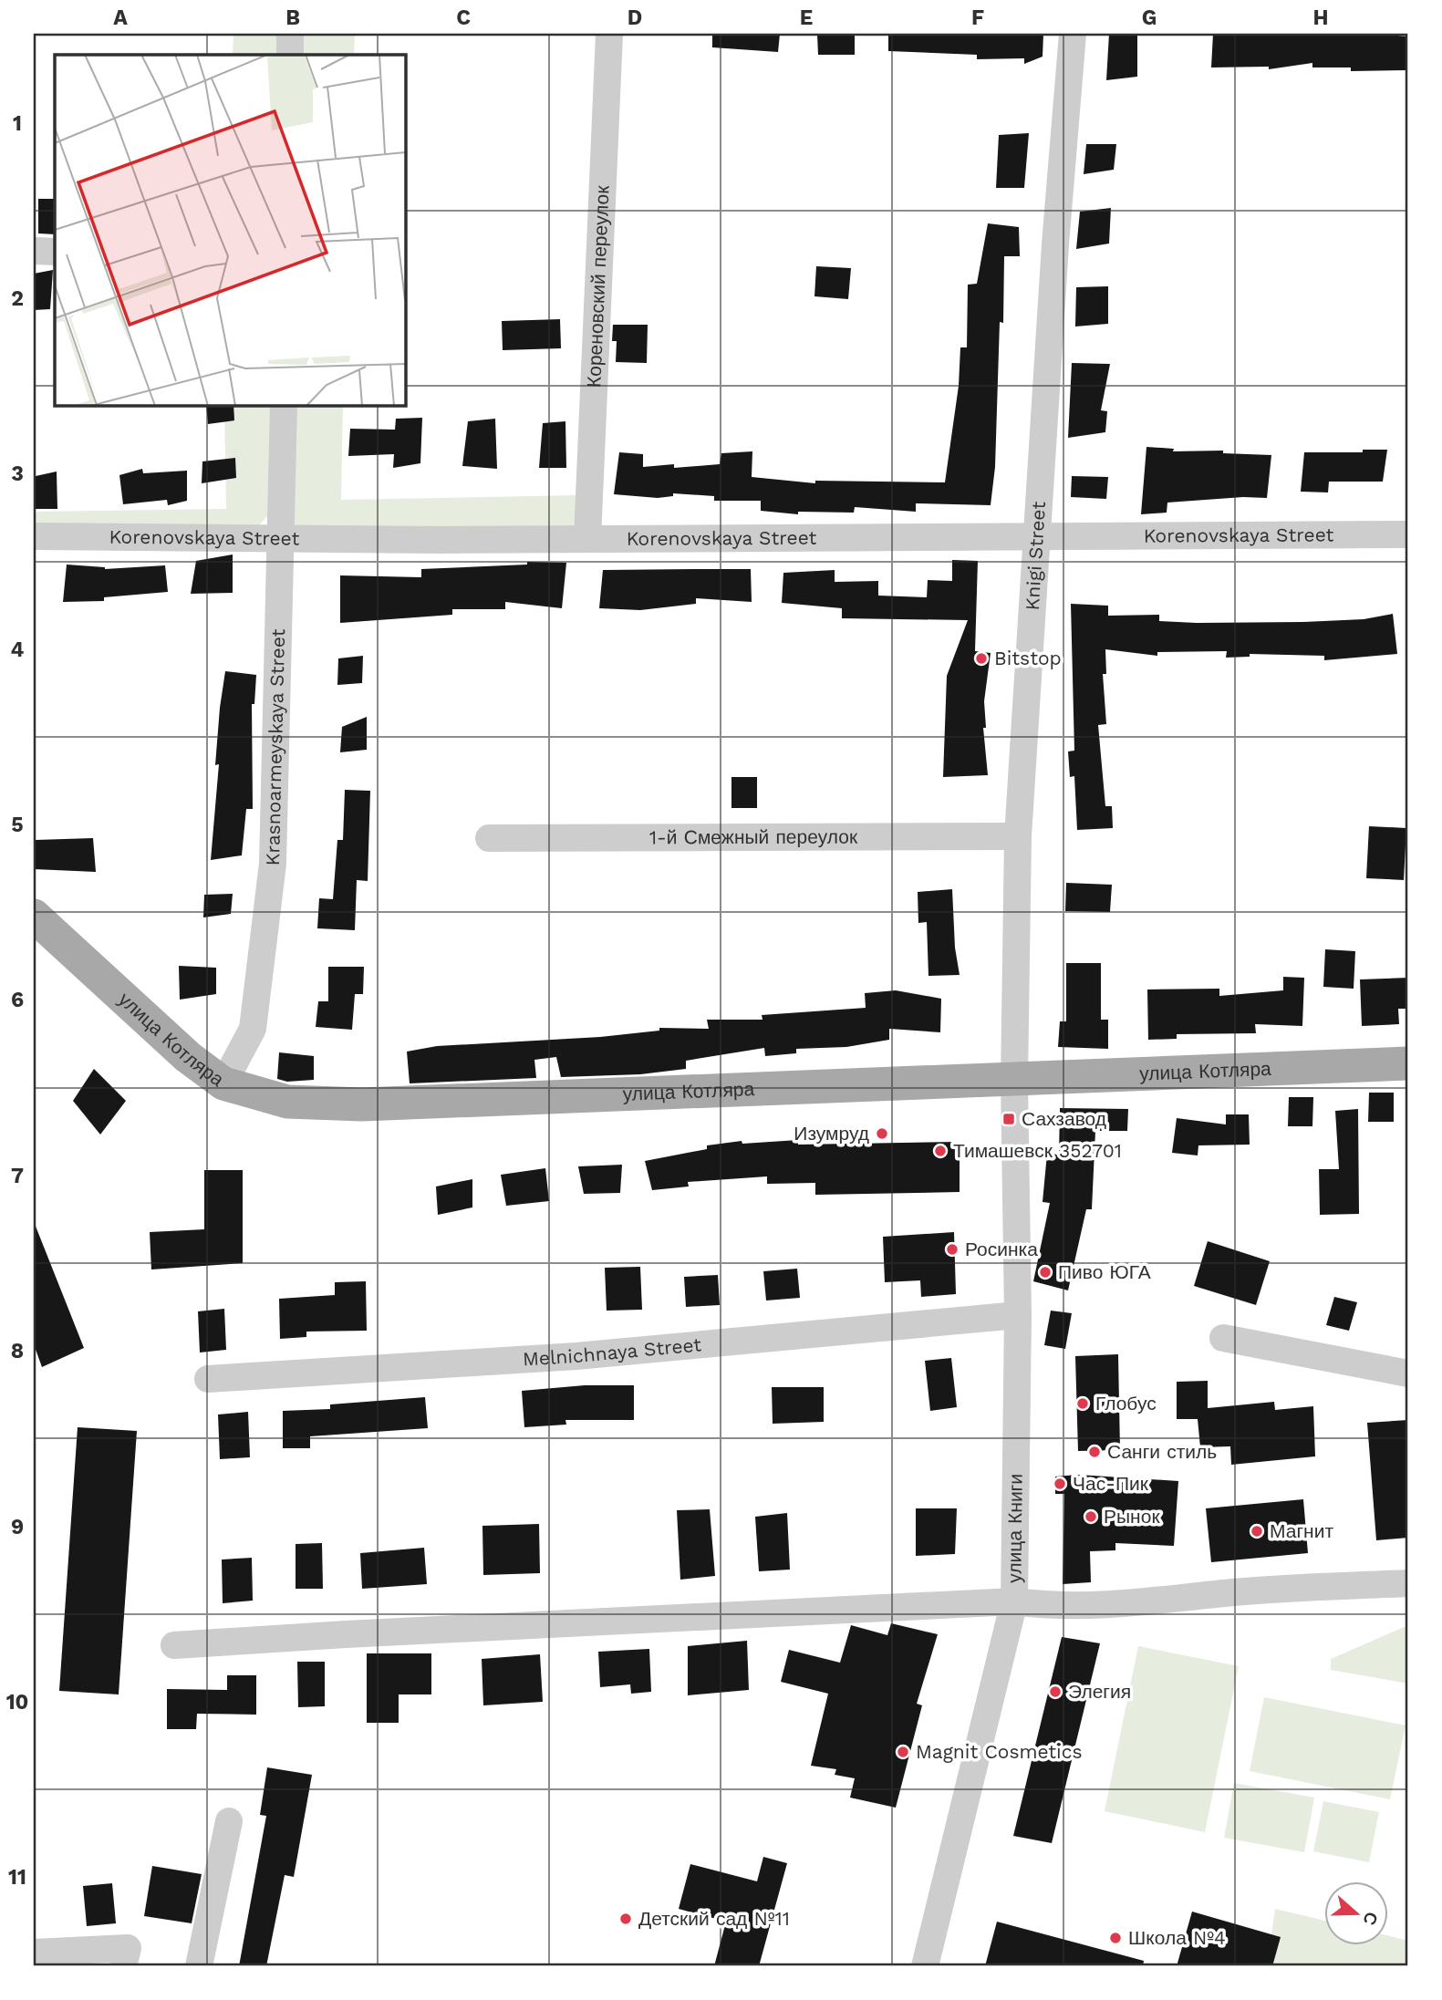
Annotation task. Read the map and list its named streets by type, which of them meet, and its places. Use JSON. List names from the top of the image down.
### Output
{
  "streets": {
    "main road": ["улица Котляра"],
    "street": [
      "Кореновский переулок",
      "Korenovskaya Street",
      "Knigi Street",
      "Krasnoarmeyskaya Street",
      "1-й Смежный переулок",
      "Melnichnaya Street",
      "улица Книги"
    ]
  },
  "crossings": [
    ["Кореновский переулок", "Korenovskaya Street"],
    ["Korenovskaya Street", "Knigi Street"],
    ["Korenovskaya Street", "Krasnoarmeyskaya Street"],
    ["Knigi Street", "1-й Смежный переулок"],
    ["Knigi Street", "улица Котляра"],
    ["Knigi Street", "улица Книги"],
    ["Krasnoarmeyskaya Street", "улица Котляра"],
    ["улица Котляра", "улица Книги"],
    ["Melnichnaya Street", "улица Книги"]
  ],
  "places": {
    "other": [
      "Bitstop",
      "Изумруд",
      "Тимашевск 352701",
      "Росинка",
      "Пиво ЮГА",
      "Глобус",
      "Санги стиль",
      "Час-Пик",
      "Рынок",
      "Магнит",
      "Элегия",
      "Magnit Cosmetics",
      "Детский сад №11",
      "Школа №4"
    ],
    "transit": ["Сахзавод"]
  },
  "north": "right",
  "grid": {
    "columns": [
      "A",
      "B",
      "C",
      "D",
      "E",
      "F",
      "G",
      "H"
    ],
    "rows": [
      "1",
      "2",
      "3",
      "4",
      "5",
      "6",
      "7",
      "8",
      "9",
      "10",
      "11"
    ]
  }
}
